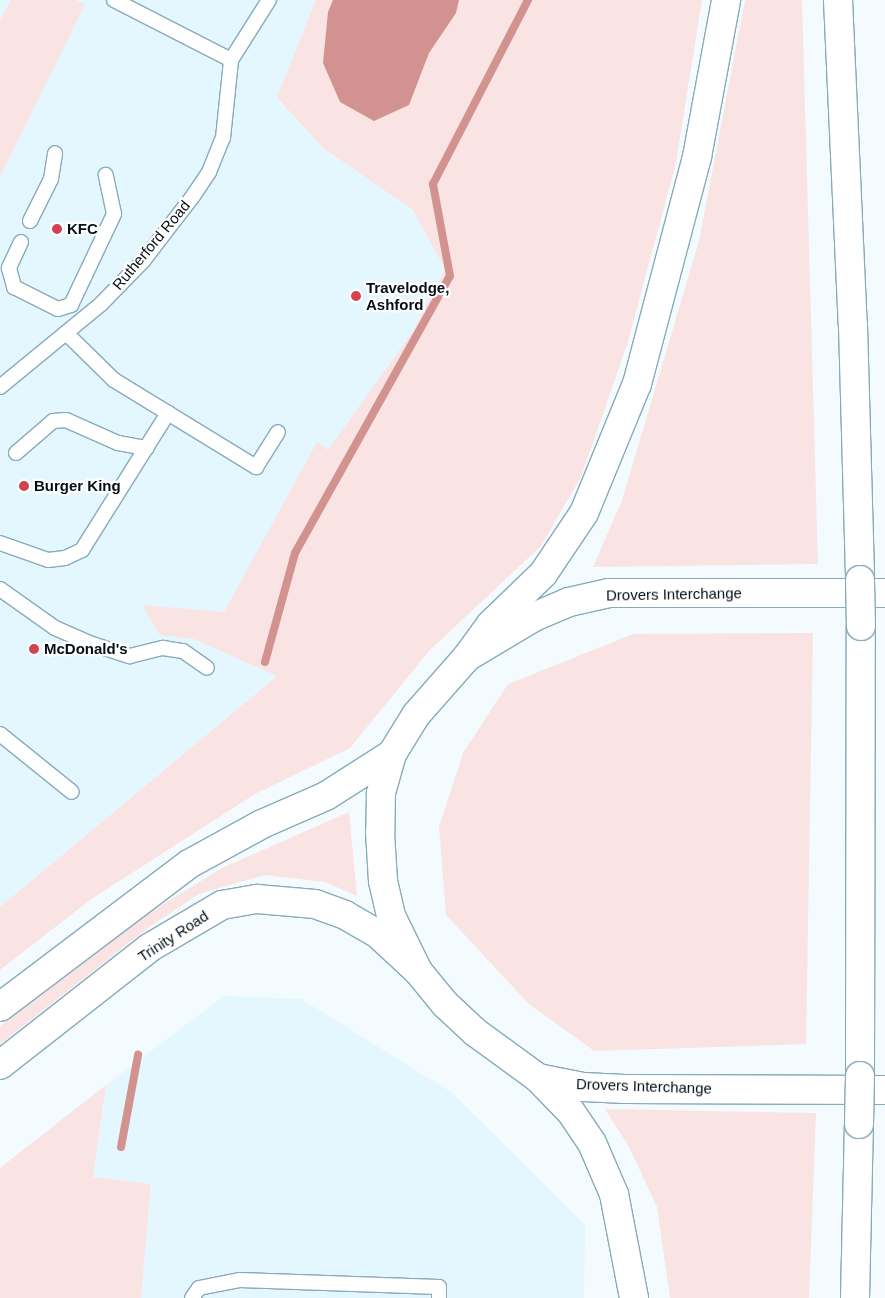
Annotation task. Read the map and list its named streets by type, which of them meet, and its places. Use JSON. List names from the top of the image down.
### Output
{
  "streets": {
    "main road": ["Drovers Interchange", "Trinity Road"],
    "lane": ["Rutherford Road"]
  },
  "crossings": [
    ["Drovers Interchange", "Trinity Road"]
  ],
  "places": [
    "KFC",
    "Travelodge, Ashford",
    "Burger King",
    "McDonald's"
  ]
}
